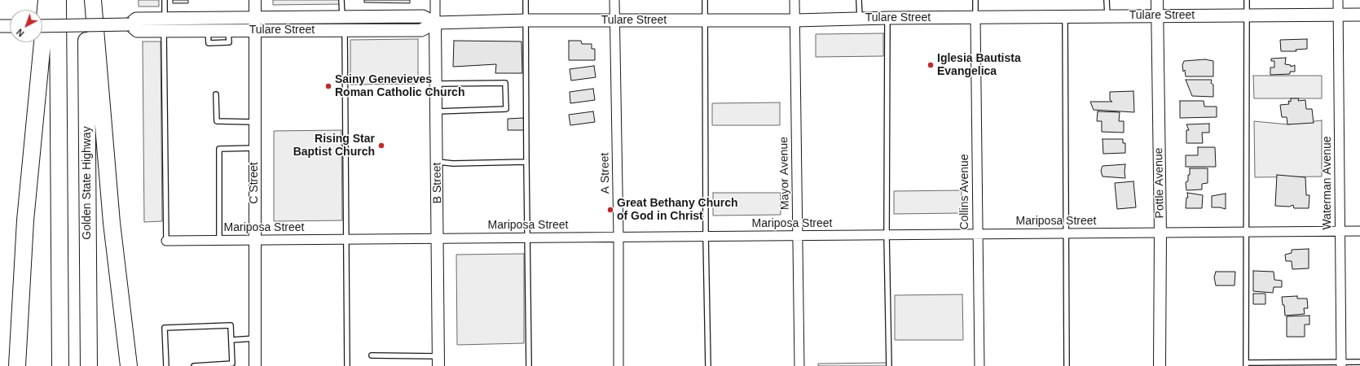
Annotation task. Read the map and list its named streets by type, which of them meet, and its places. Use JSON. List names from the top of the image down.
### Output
{
  "streets": {
    "highway": ["Golden State Highway"],
    "main road": ["Tulare Street"],
    "street": [
      "A Street",
      "Mayor Avenue",
      "C Street",
      "B Street",
      "Pottle Avenue",
      "Waterman Avenue",
      "Collins Avenue",
      "Mariposa Street"
    ]
  },
  "crossings": [
    ["Tulare Street", "A Street"],
    ["Tulare Street", "Mayor Avenue"],
    ["Tulare Street", "C Street"],
    ["Tulare Street", "B Street"],
    ["Tulare Street", "Pottle Avenue"],
    ["Tulare Street", "Waterman Avenue"],
    ["Tulare Street", "Collins Avenue"],
    ["A Street", "Mariposa Street"],
    ["Mayor Avenue", "Mariposa Street"],
    ["C Street", "Mariposa Street"],
    ["B Street", "Mariposa Street"],
    ["Pottle Avenue", "Mariposa Street"],
    ["Waterman Avenue", "Mariposa Street"],
    ["Collins Avenue", "Mariposa Street"]
  ],
  "places": [
    "Iglesia Bautista Evangelica",
    "Sainy Genevieves Roman Catholic Church",
    "Rising Star Baptist Church",
    "Great Bethany Church of God in Christ"
  ],
  "north": "bottom left"
}
